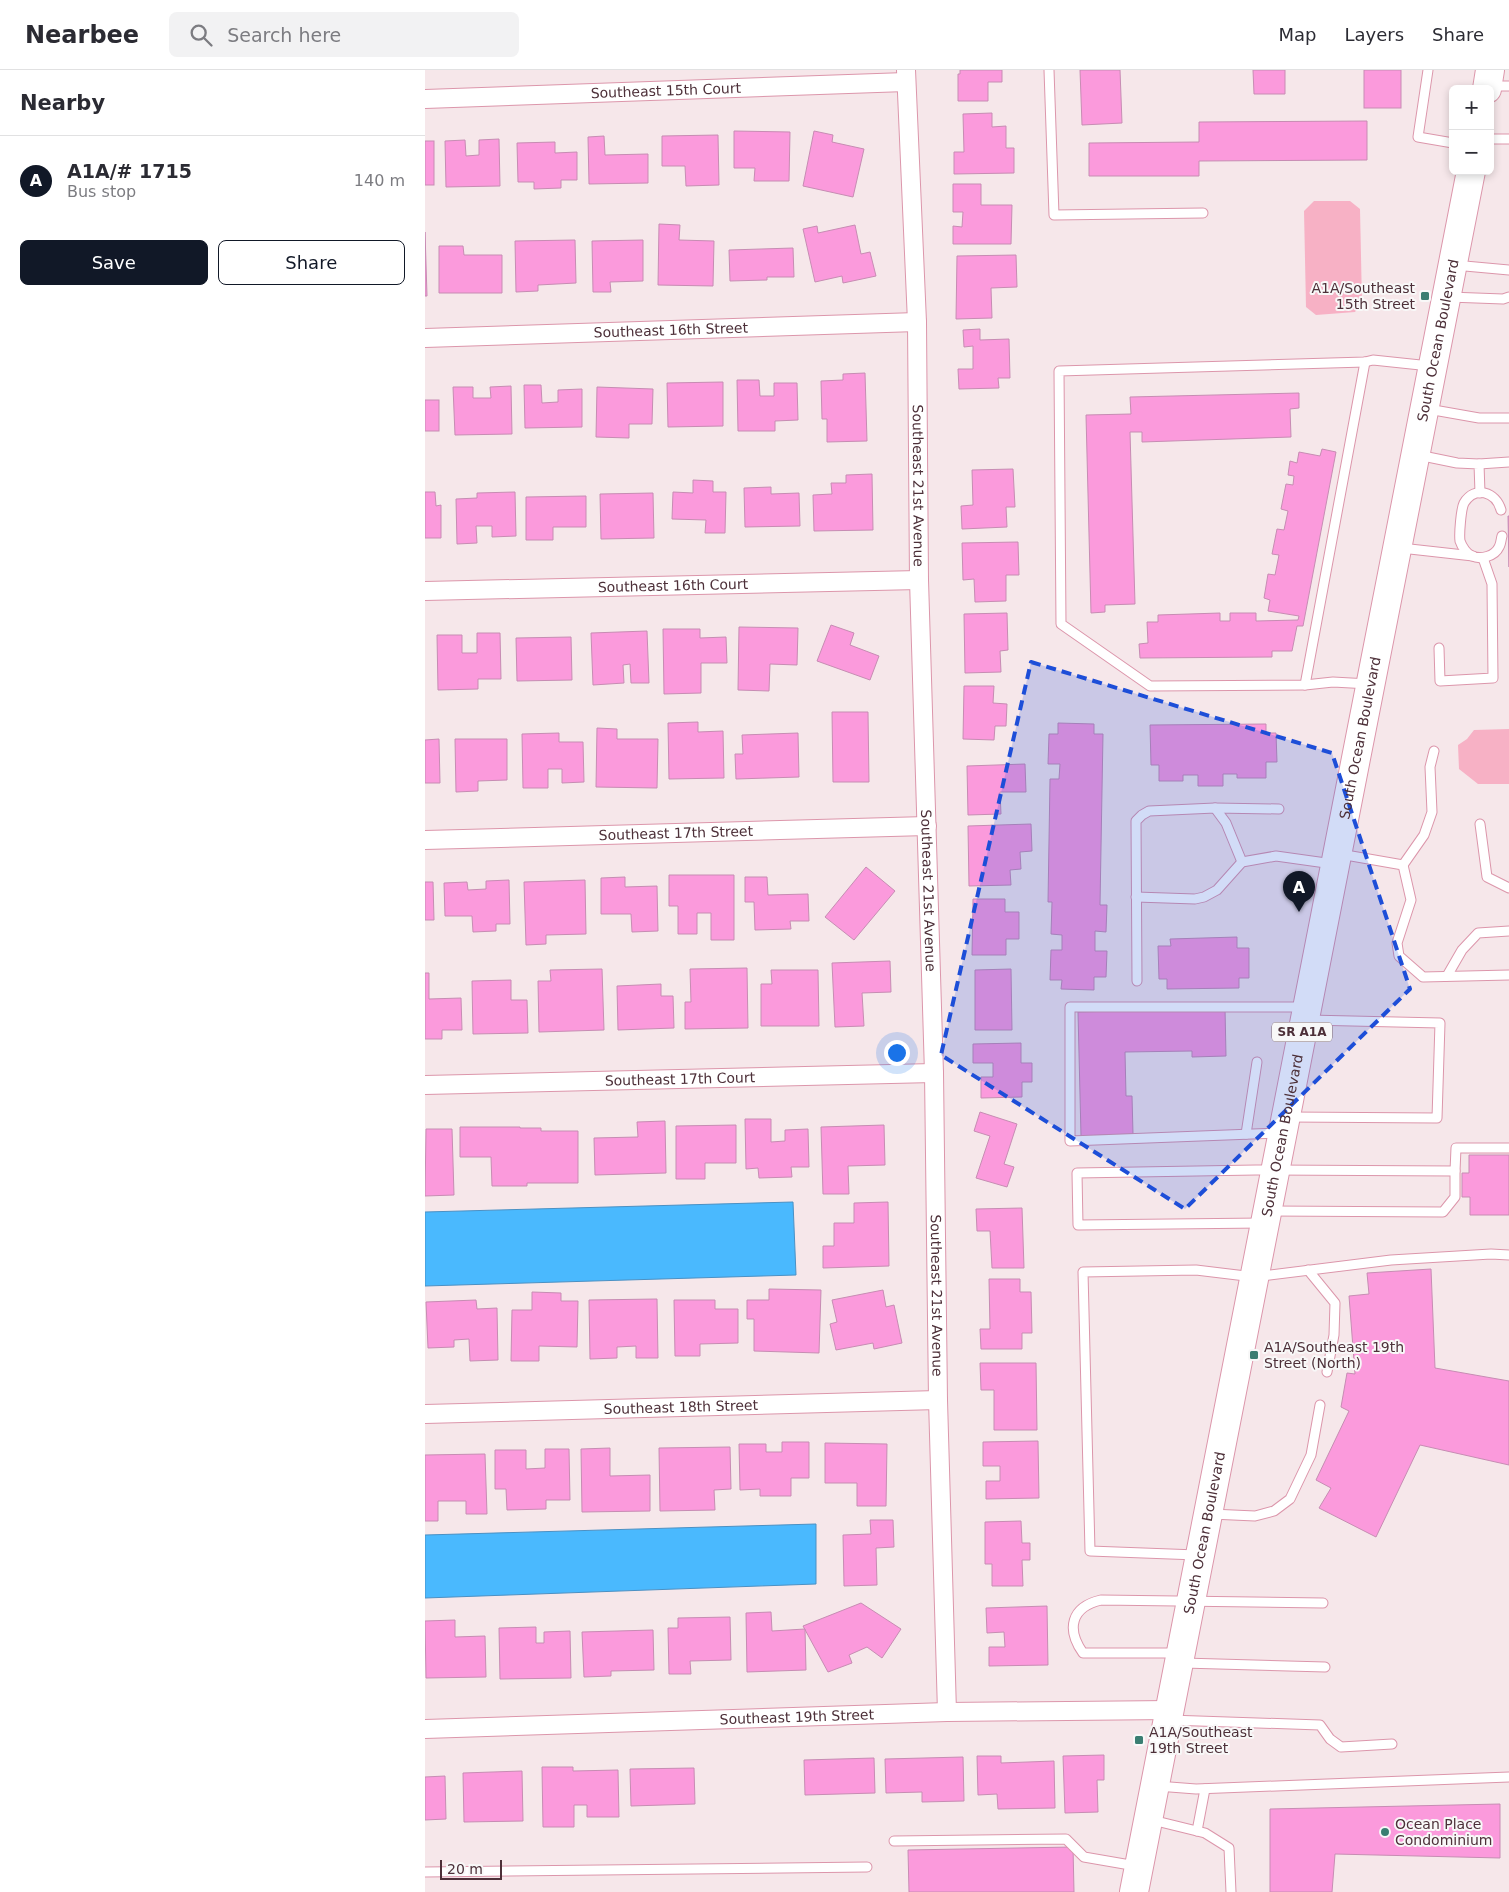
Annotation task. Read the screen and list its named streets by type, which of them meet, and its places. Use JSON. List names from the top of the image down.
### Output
{
  "streets": {
    "main road": ["South Ocean Boulevard", "SR A1A"],
    "street": [
      "Southeast 15th Court",
      "Southeast 16th Street",
      "Southeast 21st Avenue",
      "Southeast 16th Court",
      "Southeast 17th Street",
      "Southeast 17th Court",
      "Southeast 18th Street",
      "Southeast 19th Street"
    ]
  },
  "crossings": [
    ["Southeast 15th Court", "Southeast 21st Avenue"],
    ["Southeast 16th Street", "Southeast 21st Avenue"],
    ["South Ocean Boulevard", "Southeast 19th Street"],
    ["Southeast 21st Avenue", "Southeast 16th Court"],
    ["Southeast 21st Avenue", "Southeast 17th Street"],
    ["Southeast 21st Avenue", "Southeast 17th Court"],
    ["Southeast 21st Avenue", "Southeast 18th Street"],
    ["Southeast 21st Avenue", "Southeast 19th Street"]
  ],
  "places": {
    "transit": ["A1A/Southeast 15th Street", "A1A/Southeast 19th Street (North)", "A1A/Southeast 19th Street"],
    "other": ["Ocean Place Condominium"]
  },
  "scale_bar": "20 m",
  "page": {
    "header": "Nearbee",
    "search": "Search here",
    "nav": ["Map", "Layers", "Share"],
    "heading": "Nearby",
    "map_buttons": ["+", "−"],
    "list": [
      {
        "mark": "A",
        "name": "A1A/# 1715",
        "note": "Bus stop",
        "value": "140 m"
      }
    ],
    "buttons": ["Save", "Share"],
    "pins": "A",
    "scale": "20 m"
  }
}
